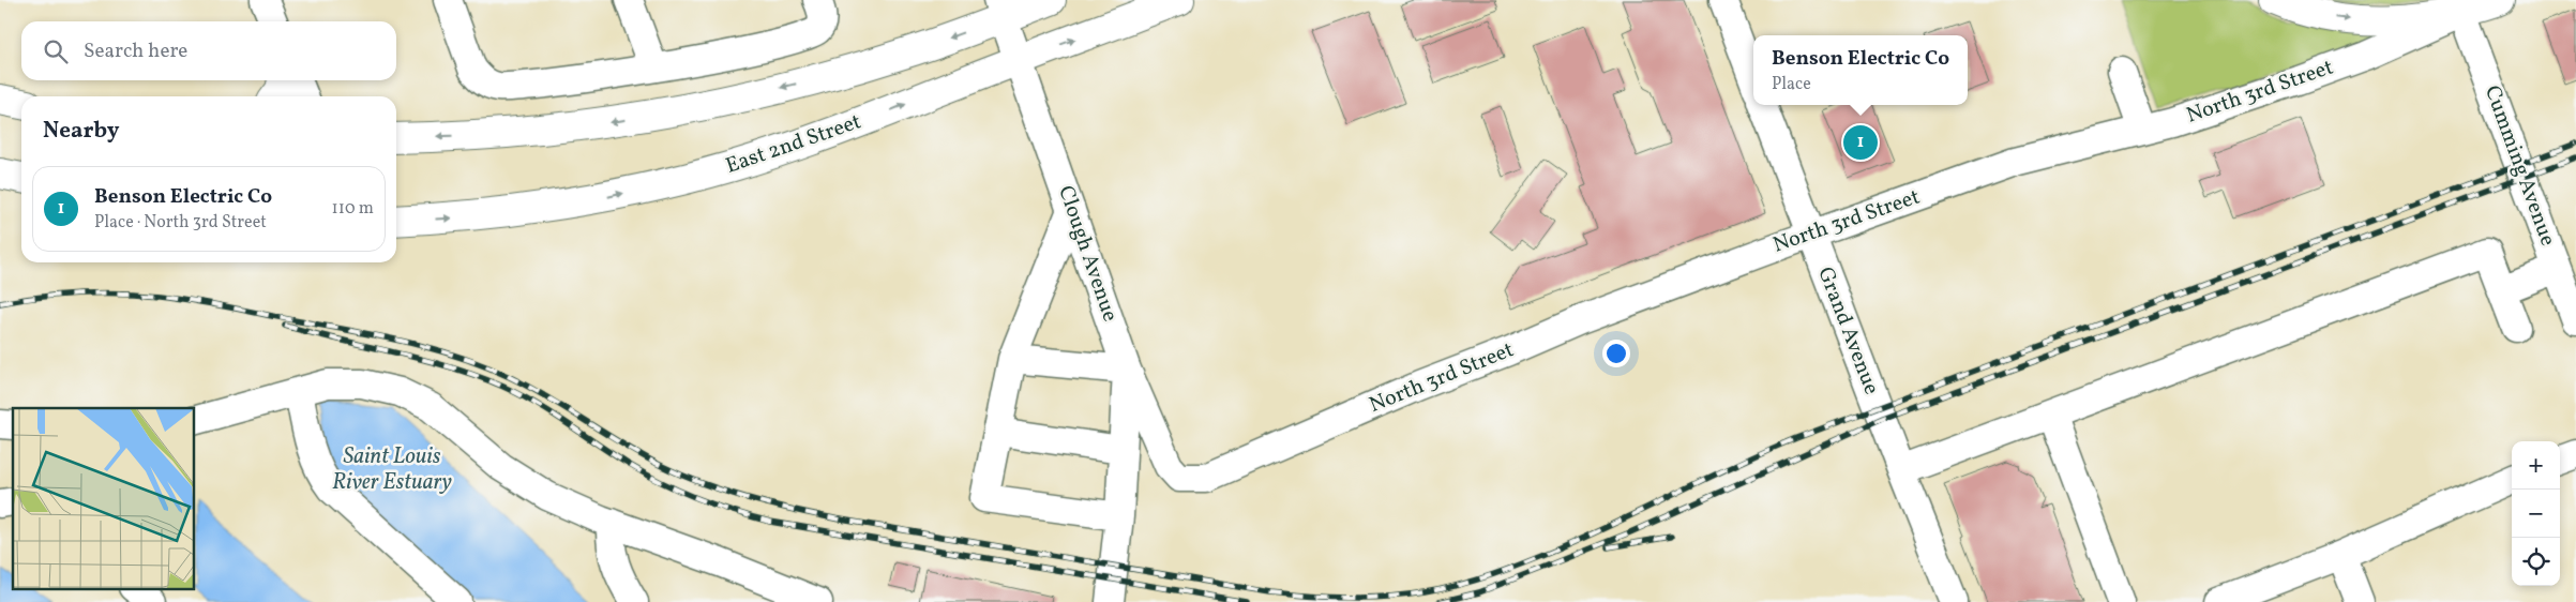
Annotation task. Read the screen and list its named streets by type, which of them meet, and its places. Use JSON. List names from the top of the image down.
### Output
{
  "streets": {
    "main road": ["North 3rd Street", "East 2nd Street"],
    "street": ["Cumming Avenue", "Clough Avenue", "Grand Avenue"]
  },
  "crossings": [
    ["North 3rd Street", "Cumming Avenue"],
    ["North 3rd Street", "Clough Avenue"],
    ["North 3rd Street", "Grand Avenue"],
    ["East 2nd Street", "Clough Avenue"]
  ],
  "water": ["Saint Louis River Estuary"],
  "page": {
    "search": "Search here",
    "popup": ["Benson Electric Co", "Place"],
    "heading": "Nearby",
    "pins": "1",
    "list": [
      {
        "mark": "1",
        "name": "Benson Electric Co",
        "note": "Place · North 3rd Street",
        "value": "110 m"
      }
    ],
    "map_buttons": ["+", "−"]
  }
}
